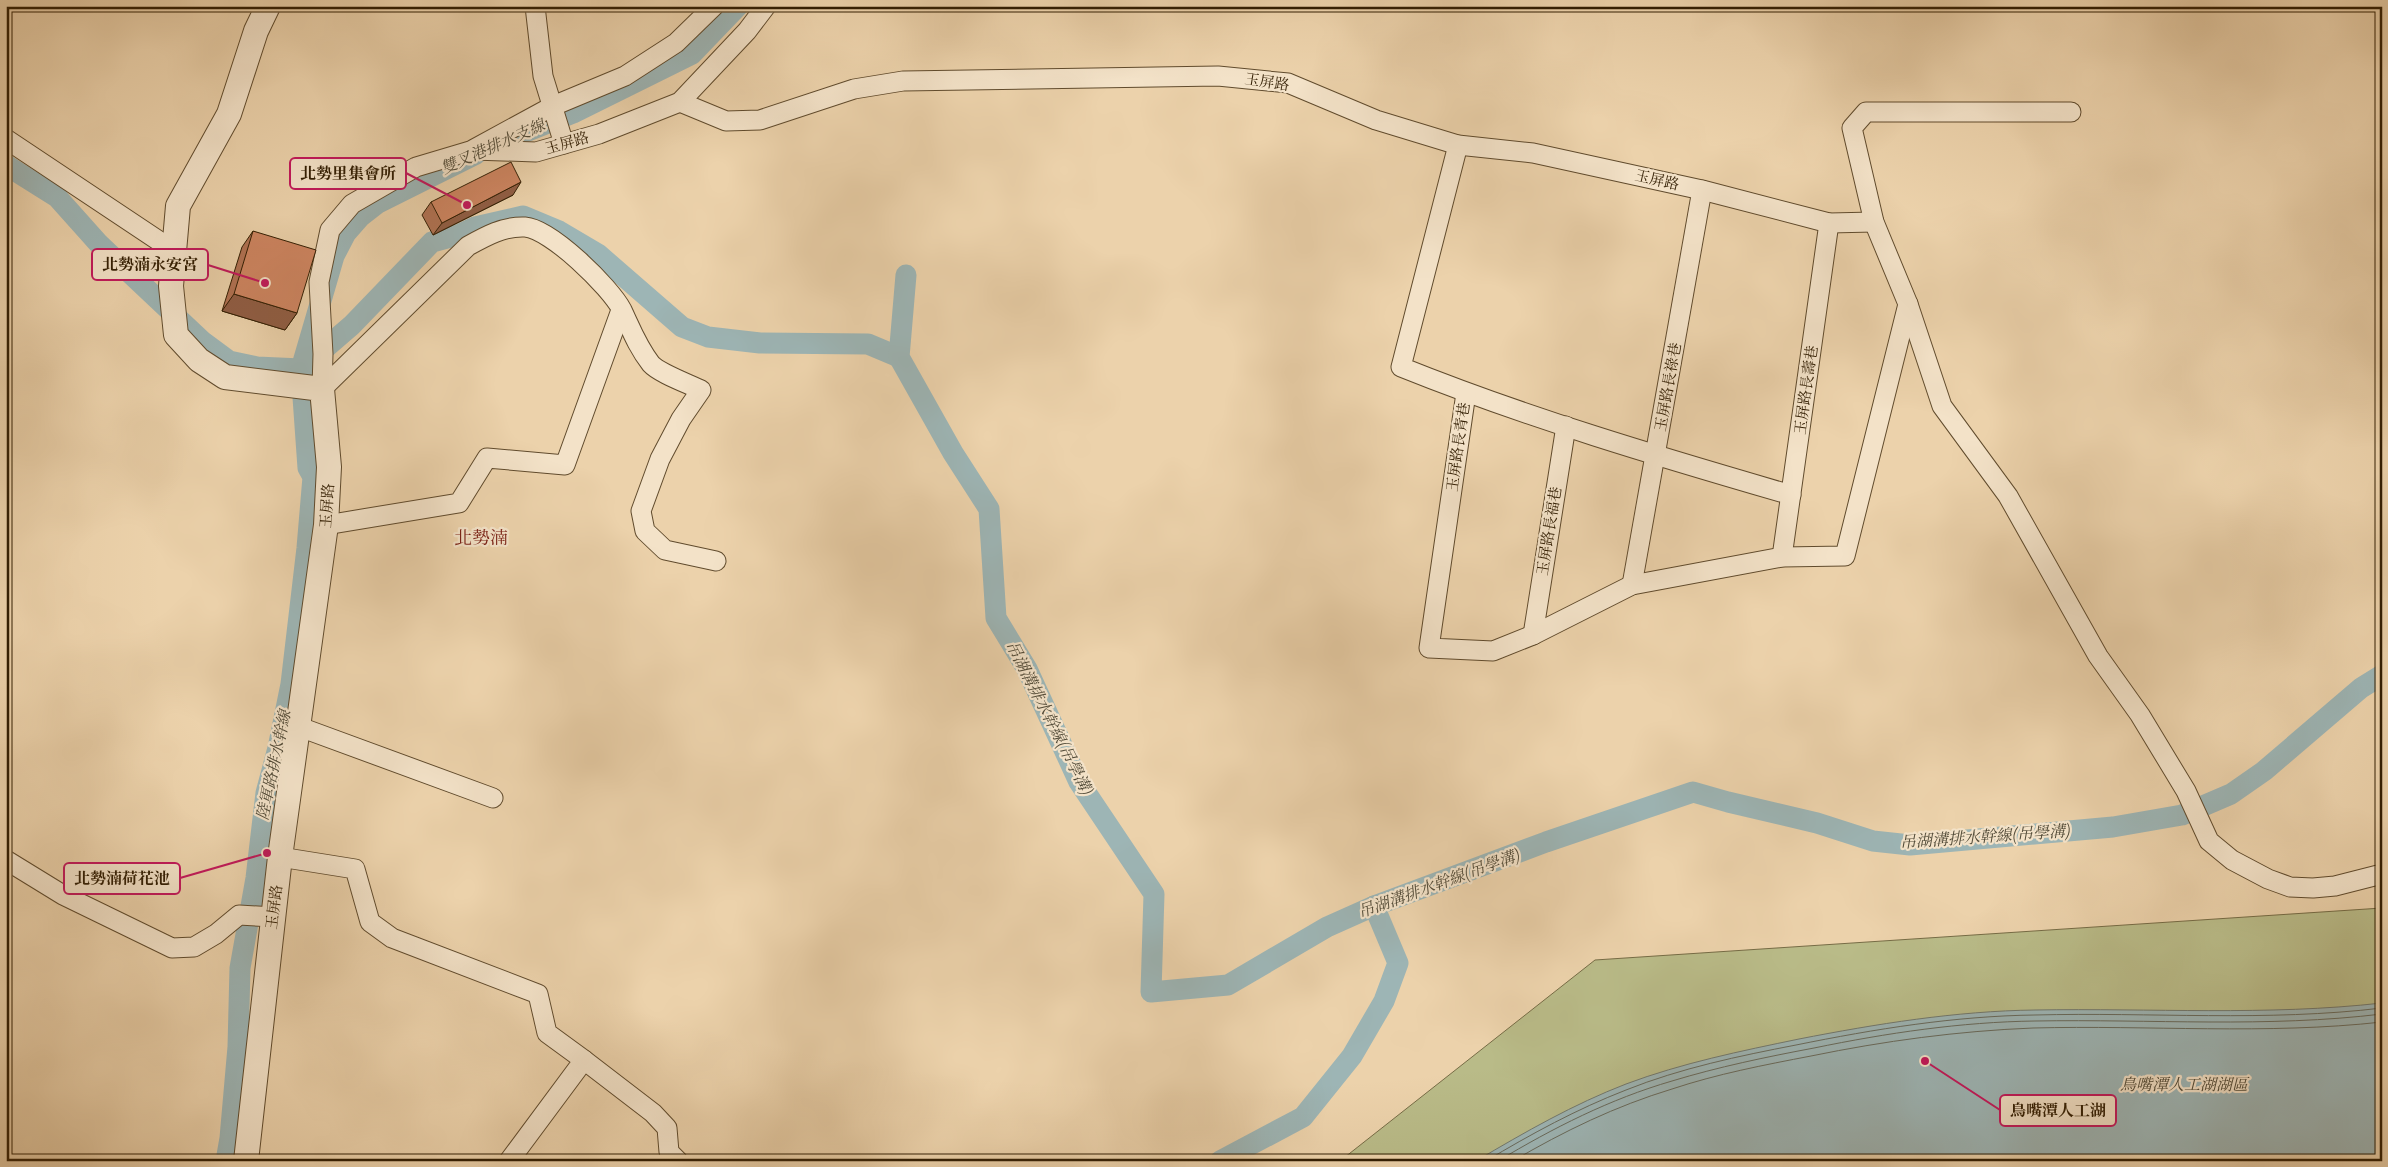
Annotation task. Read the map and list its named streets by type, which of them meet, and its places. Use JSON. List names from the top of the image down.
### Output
{
  "streets": {
    "street": [
      "玉屏路",
      "玉屏路長祿巷",
      "玉屏路長壽巷",
      "玉屏路長青巷",
      "玉屏路長福巷"
    ]
  },
  "crossings": [
    ["玉屏路", "玉屏路長祿巷"],
    ["玉屏路", "玉屏路長壽巷"],
    ["玉屏路", "玉屏路長青巷"],
    ["玉屏路長青巷", "玉屏路長福巷"]
  ],
  "districts": ["北勢湳"],
  "water": [
    "雙叉港排水支線",
    "吊湖溝排水幹線(吊學溝)",
    "陸軍路排水幹線",
    "鳥嘴潭人工湖湖區"
  ],
  "places": [
    "北勢里集會所",
    "北勢湳永安宮",
    "北勢湳荷花池",
    "鳥嘴潭人工湖"
  ]
}
